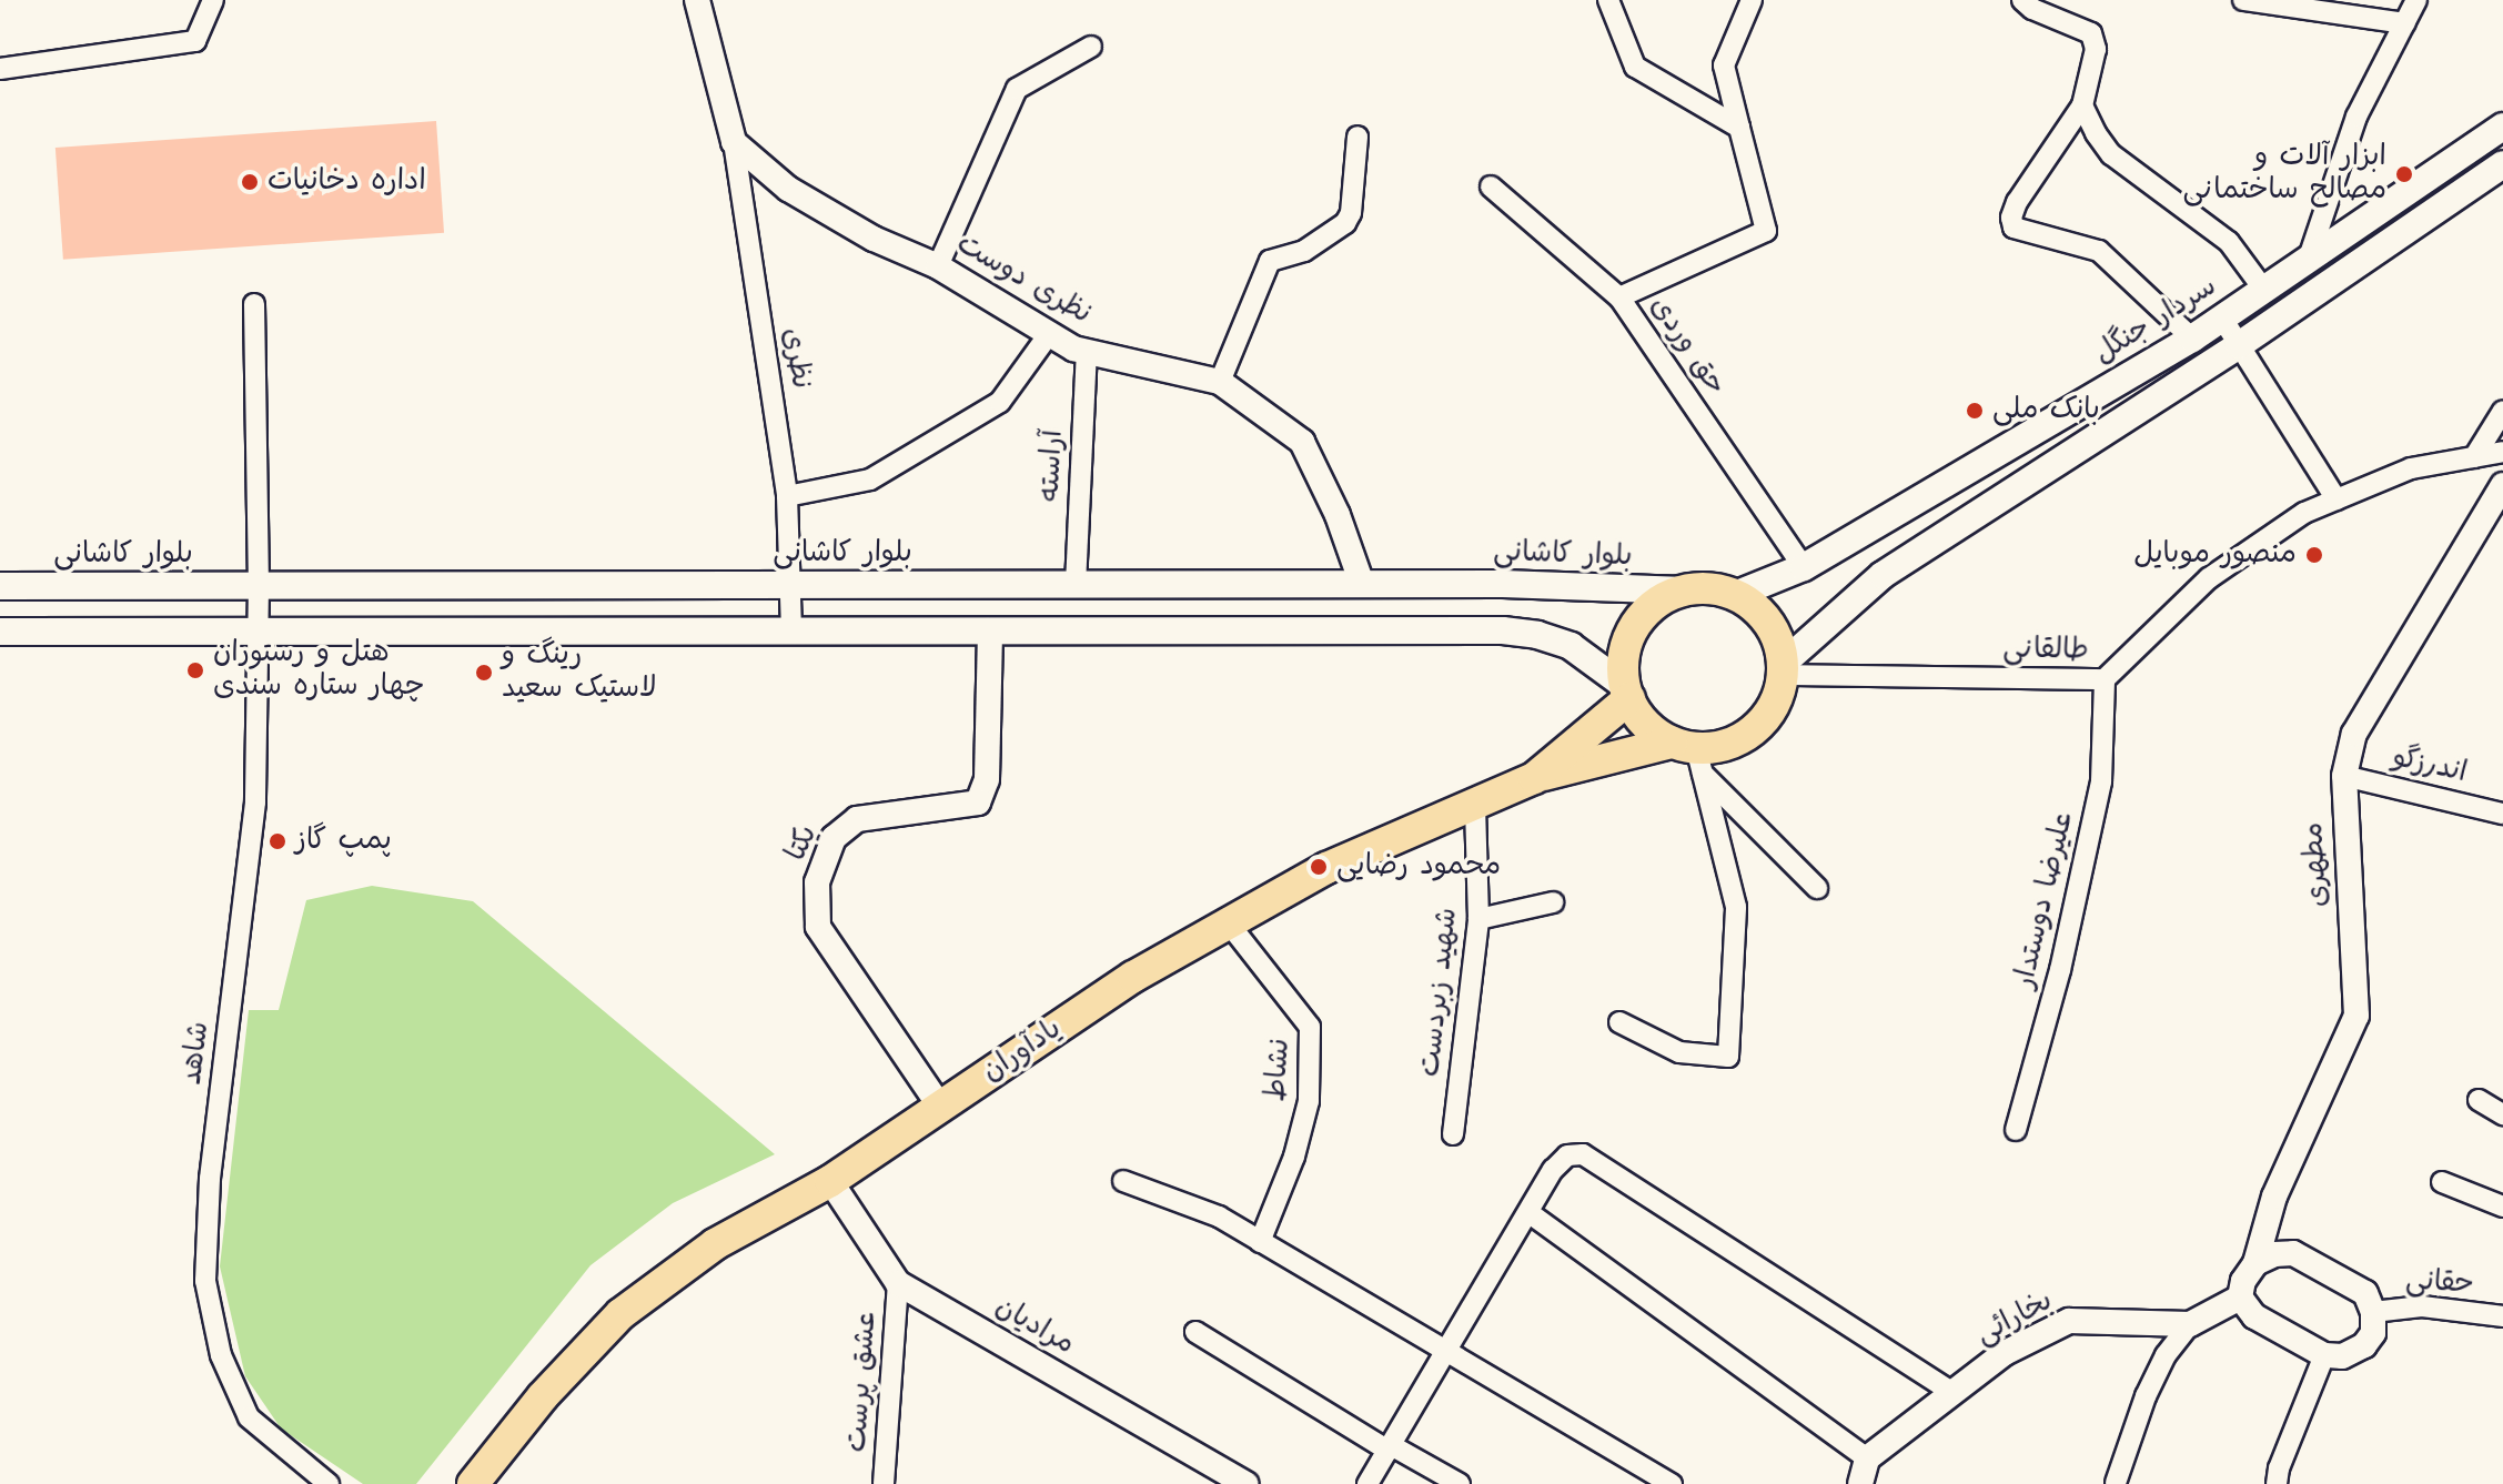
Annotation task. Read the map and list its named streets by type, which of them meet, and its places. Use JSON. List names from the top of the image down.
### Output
{
  "streets": {
    "main road": ["سردار جنگل", "بلوار کاشانی", "یادآوران"],
    "street": [
      "نظری دوست",
      "حق وردی",
      "نظری",
      "آراسته",
      "طالقانی",
      "اندرزگو",
      "یکتا",
      "مطهری",
      "علیرضا دوستدار",
      "شهید زبردست",
      "شاهد",
      "نشاط",
      "حقانی",
      "بخارائی",
      "مرادیان",
      "عشق پرست"
    ]
  },
  "crossings": [
    ["نظری دوست", "نظری"],
    ["نظری دوست", "آراسته"],
    ["نظری دوست", "بلوار کاشانی"],
    ["سردار جنگل", "حق وردی"],
    ["سردار جنگل", "بلوار کاشانی"],
    ["سردار جنگل", "طالقانی"],
    ["سردار جنگل", "یادآوران"],
    ["نظری", "بلوار کاشانی"],
    ["آراسته", "بلوار کاشانی"],
    ["بلوار کاشانی", "طالقانی"],
    ["بلوار کاشانی", "یادآوران"],
    ["بلوار کاشانی", "شاهد"],
    ["طالقانی", "علیرضا دوستدار"],
    ["طالقانی", "یادآوران"],
    ["اندرزگو", "مطهری"],
    ["یکتا", "یادآوران"],
    ["مطهری", "بخارائی"],
    ["شهید زبردست", "یادآوران"],
    ["یادآوران", "نشاط"],
    ["یادآوران", "مرادیان"],
    ["مرادیان", "عشق پرست"]
  ],
  "places": [
    "ابزار آلات و مصالح ساختمانی",
    "اداره دخانیات",
    "بانک ملی",
    "منصور موبایل",
    "هتل و رستوران چهار ستاره سندی",
    "رینگ و لاستیک سعید",
    "پمپ گاز",
    "محمود رضایی"
  ]
}
